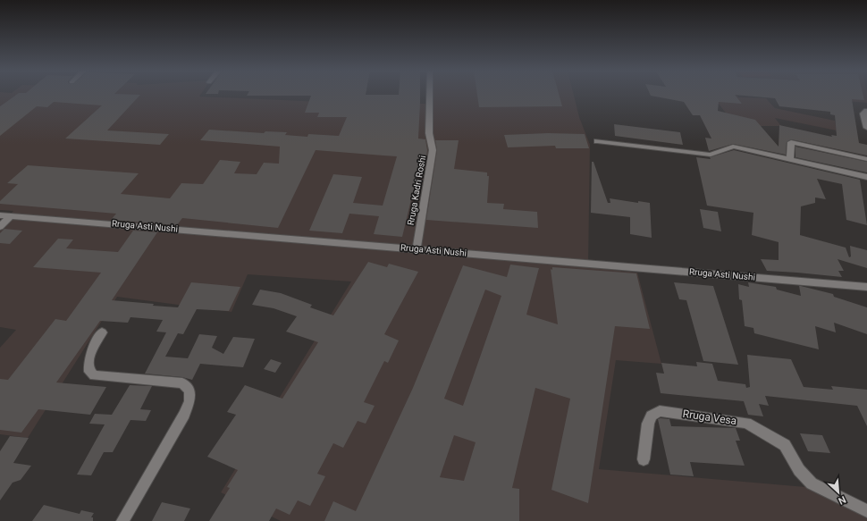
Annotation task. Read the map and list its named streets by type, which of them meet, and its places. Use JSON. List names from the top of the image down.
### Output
{
  "streets": {
    "street": ["Rruga Kadri Roshi", "Rruga Asti Nushi", "Rruga Vesa"]
  },
  "crossings": [
    ["Rruga Kadri Roshi", "Rruga Asti Nushi"]
  ],
  "north": "bottom right"
}
